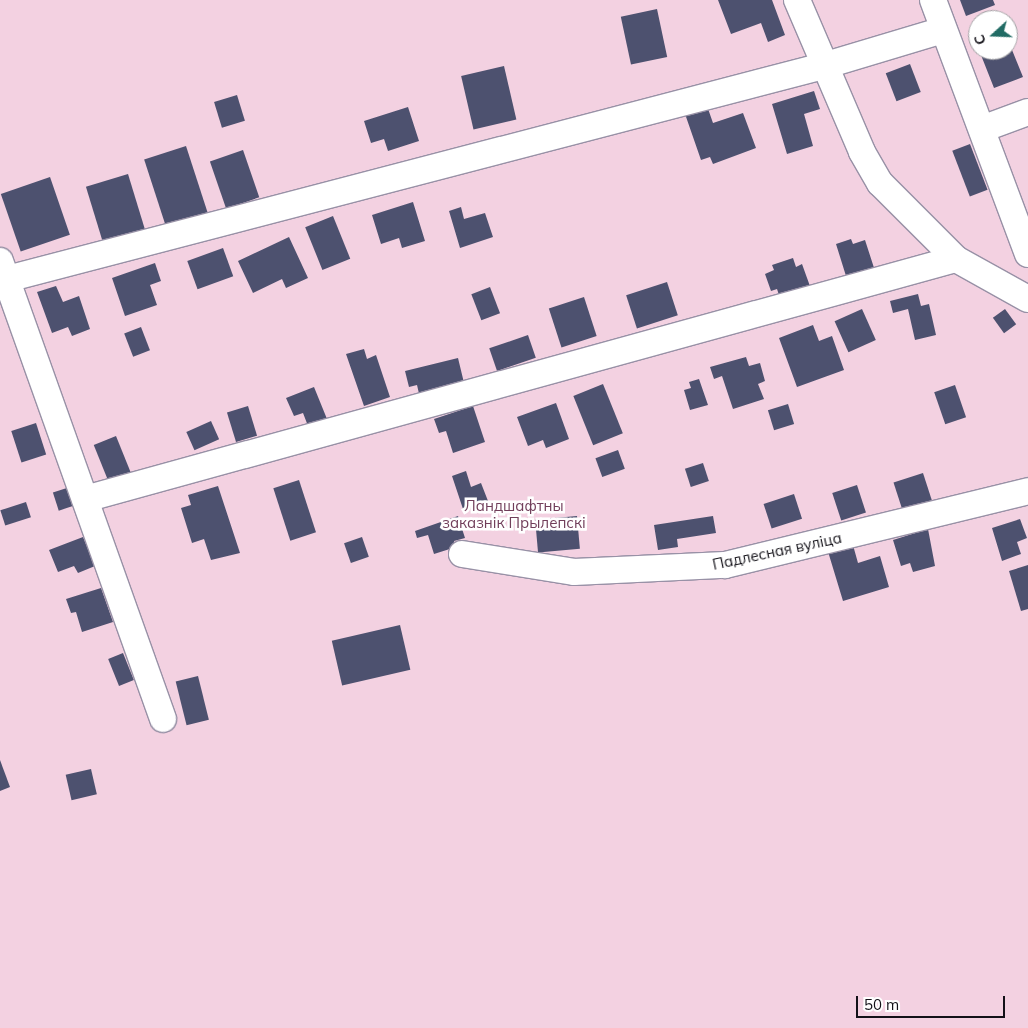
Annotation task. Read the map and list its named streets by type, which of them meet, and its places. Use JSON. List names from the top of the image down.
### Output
{
  "streets": {
    "street": ["Падлесная вуліца"]
  },
  "parks": ["Ландшафтны заказнік Прылепскі"],
  "scale_bar": "50 m",
  "north": "left"
}
